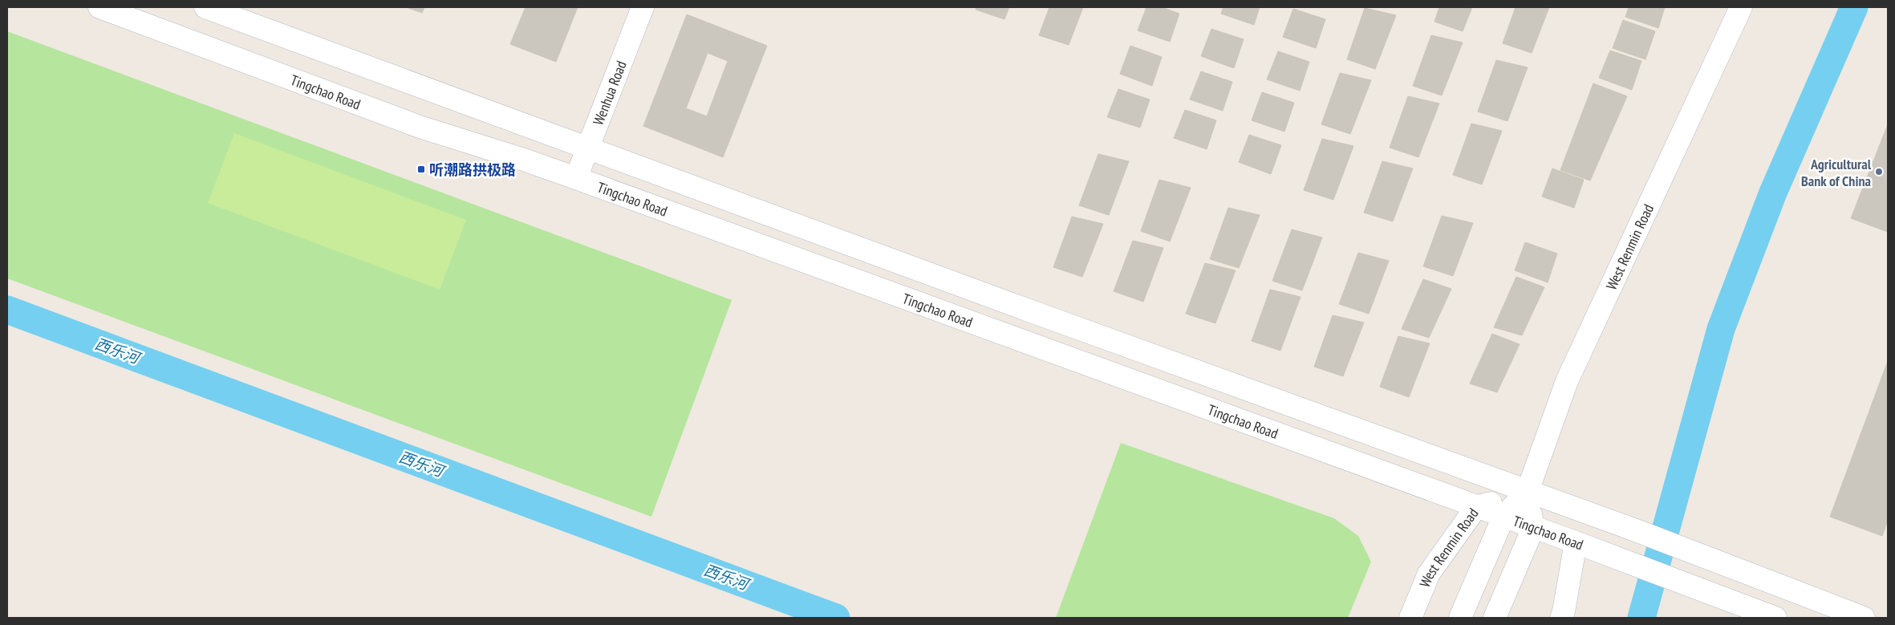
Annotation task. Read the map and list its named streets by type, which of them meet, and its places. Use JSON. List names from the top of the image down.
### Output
{
  "streets": {
    "main road": ["Tingchao Road", "Wenhua Road", "West Renmin Road"]
  },
  "crossings": [
    ["Tingchao Road", "Wenhua Road"],
    ["Tingchao Road", "West Renmin Road"]
  ],
  "water": ["西乐河"],
  "places": {
    "transit": ["听潮路拱极路"],
    "other": ["Agricultural Bank of China"]
  }
}
